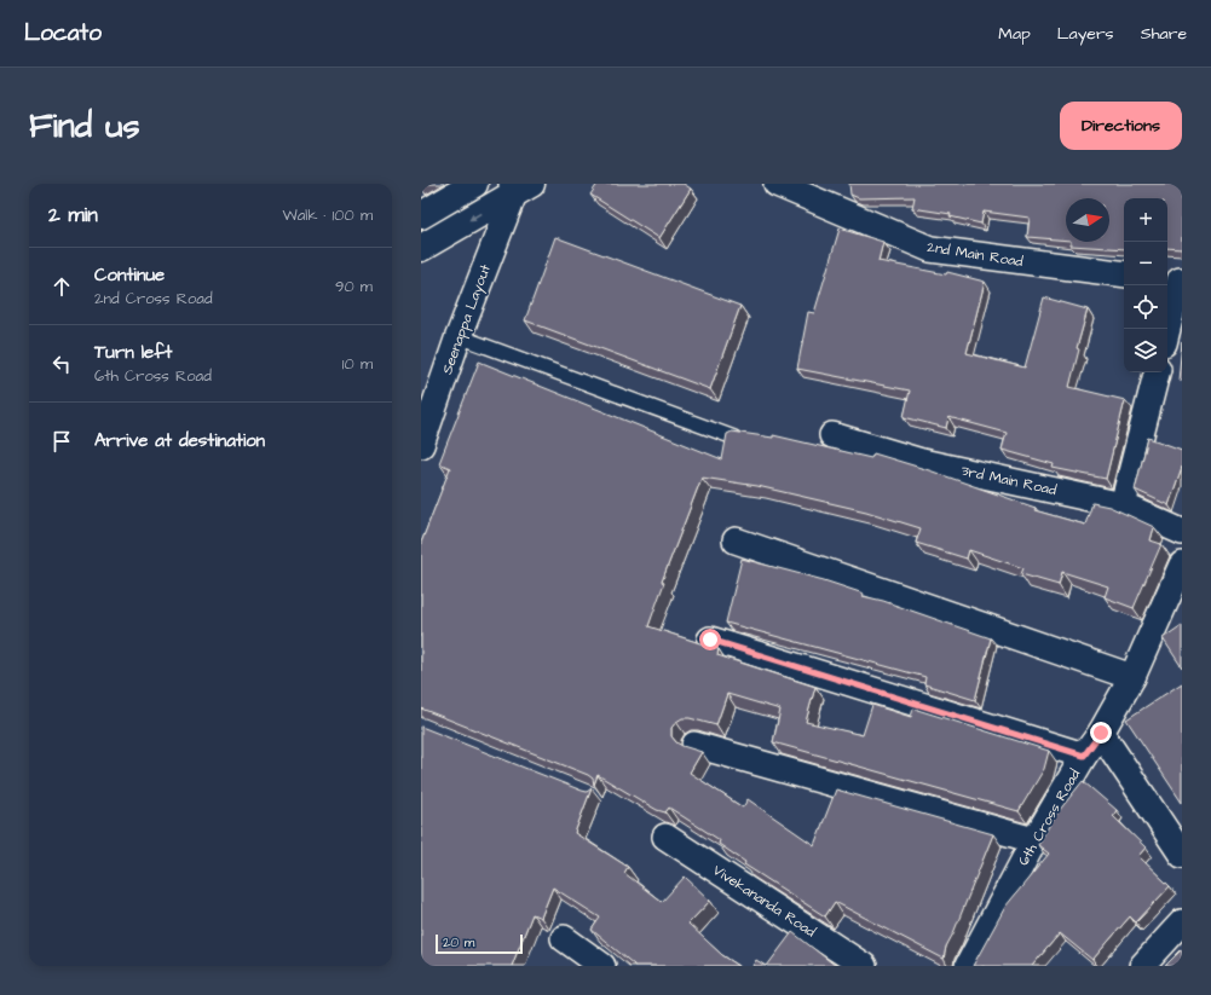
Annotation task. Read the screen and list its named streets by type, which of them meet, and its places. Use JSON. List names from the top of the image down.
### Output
{
  "streets": {
    "street": [
      "2nd Main Road",
      "Seenappa Layout",
      "3rd Main Road",
      "6th Cross Road",
      "Vivekananda Road"
    ]
  },
  "scale_bar": "20 m",
  "north": "right",
  "page": {
    "header": "Locato",
    "nav": ["Map", "Layers", "Share"],
    "buttons": "Directions",
    "title": "Find us",
    "heading": ["2 min", "Walk · 100 m"],
    "map_buttons": ["+", "−"],
    "list": [
      ["Continue", "2nd Cross Road", "90 m"],
      ["Turn left", "6th Cross Road", "10 m"],
      "Arrive at destination"
    ],
    "scale": "20 m"
  }
}
